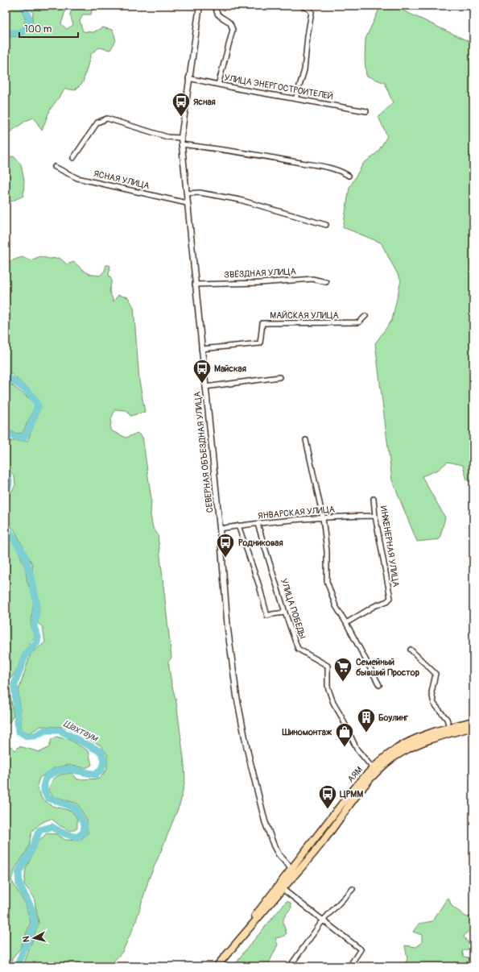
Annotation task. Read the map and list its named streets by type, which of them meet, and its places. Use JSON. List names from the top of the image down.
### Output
{
  "streets": {
    "highway": ["АЯМ"],
    "street": [
      "УЛИЦА ЭНЕРГОСТРОИТЕЛЕЙ",
      "ЯСНАЯ УЛИЦА",
      "ЗВЁЗДНАЯ УЛИЦА",
      "МАЙСКАЯ УЛИЦА",
      "СЕВЕРНАЯ ОБЪЕЗДНАЯ УЛИЦА",
      "ЯНВАРСКАЯ УЛИЦА",
      "ИНЖЕНЕРНАЯ УЛИЦА",
      "УЛИЦА ПОБЕДЫ"
    ]
  },
  "crossings": [
    ["УЛИЦА ЭНЕРГОСТРОИТЕЛЕЙ", "СЕВЕРНАЯ ОБЪЕЗДНАЯ УЛИЦА"],
    ["ЯСНАЯ УЛИЦА", "СЕВЕРНАЯ ОБЪЕЗДНАЯ УЛИЦА"],
    ["ЗВЁЗДНАЯ УЛИЦА", "СЕВЕРНАЯ ОБЪЕЗДНАЯ УЛИЦА"],
    ["МАЙСКАЯ УЛИЦА", "СЕВЕРНАЯ ОБЪЕЗДНАЯ УЛИЦА"],
    ["СЕВЕРНАЯ ОБЪЕЗДНАЯ УЛИЦА", "ЯНВАРСКАЯ УЛИЦА"],
    ["СЕВЕРНАЯ ОБЪЕЗДНАЯ УЛИЦА", "АЯМ"],
    ["ЯНВАРСКАЯ УЛИЦА", "ИНЖЕНЕРНАЯ УЛИЦА"],
    ["ЯНВАРСКАЯ УЛИЦА", "УЛИЦА ПОБЕДЫ"],
    ["УЛИЦА ПОБЕДЫ", "АЯМ"]
  ],
  "water": ["Шахтаум"],
  "places": {
    "bus stop": [
      "Ясная",
      "Майская",
      "Родниковая",
      "ЦРММ"
    ],
    "supermarket": ["Семейный бывший Простор"],
    "building": ["Боулинг"],
    "shop": ["Шиномонтаж"]
  },
  "scale_bar": "100 m",
  "north": "left"
}
